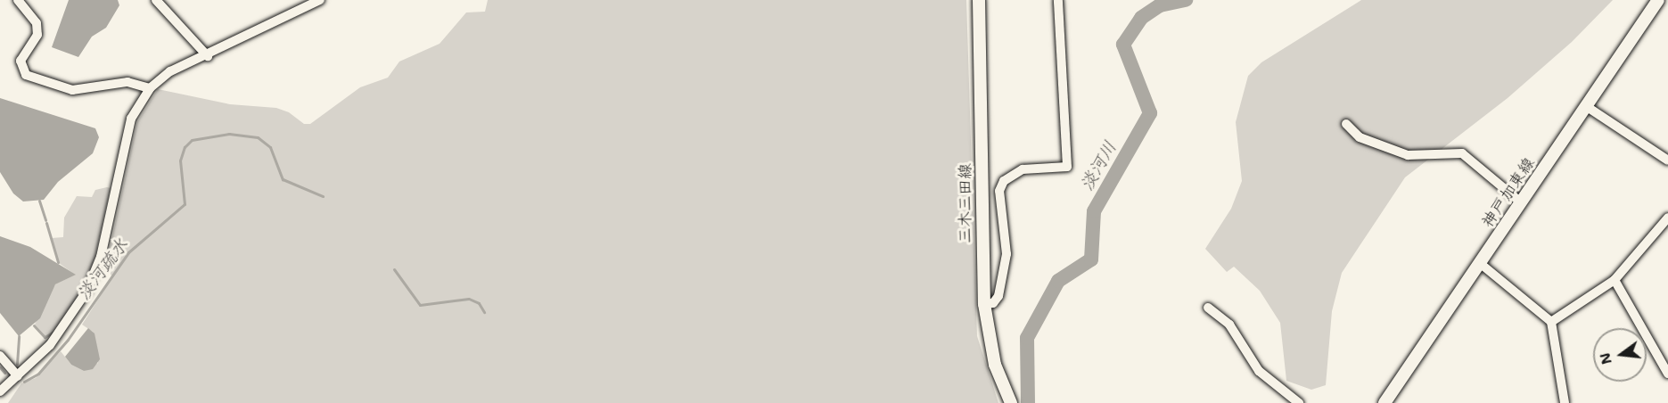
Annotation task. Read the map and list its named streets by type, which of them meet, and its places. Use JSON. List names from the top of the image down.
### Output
{
  "streets": {
    "main road": ["神戸加東線", "三木三田線"]
  },
  "water": ["淡河川", "淡河疏水"],
  "north": "left"
}
